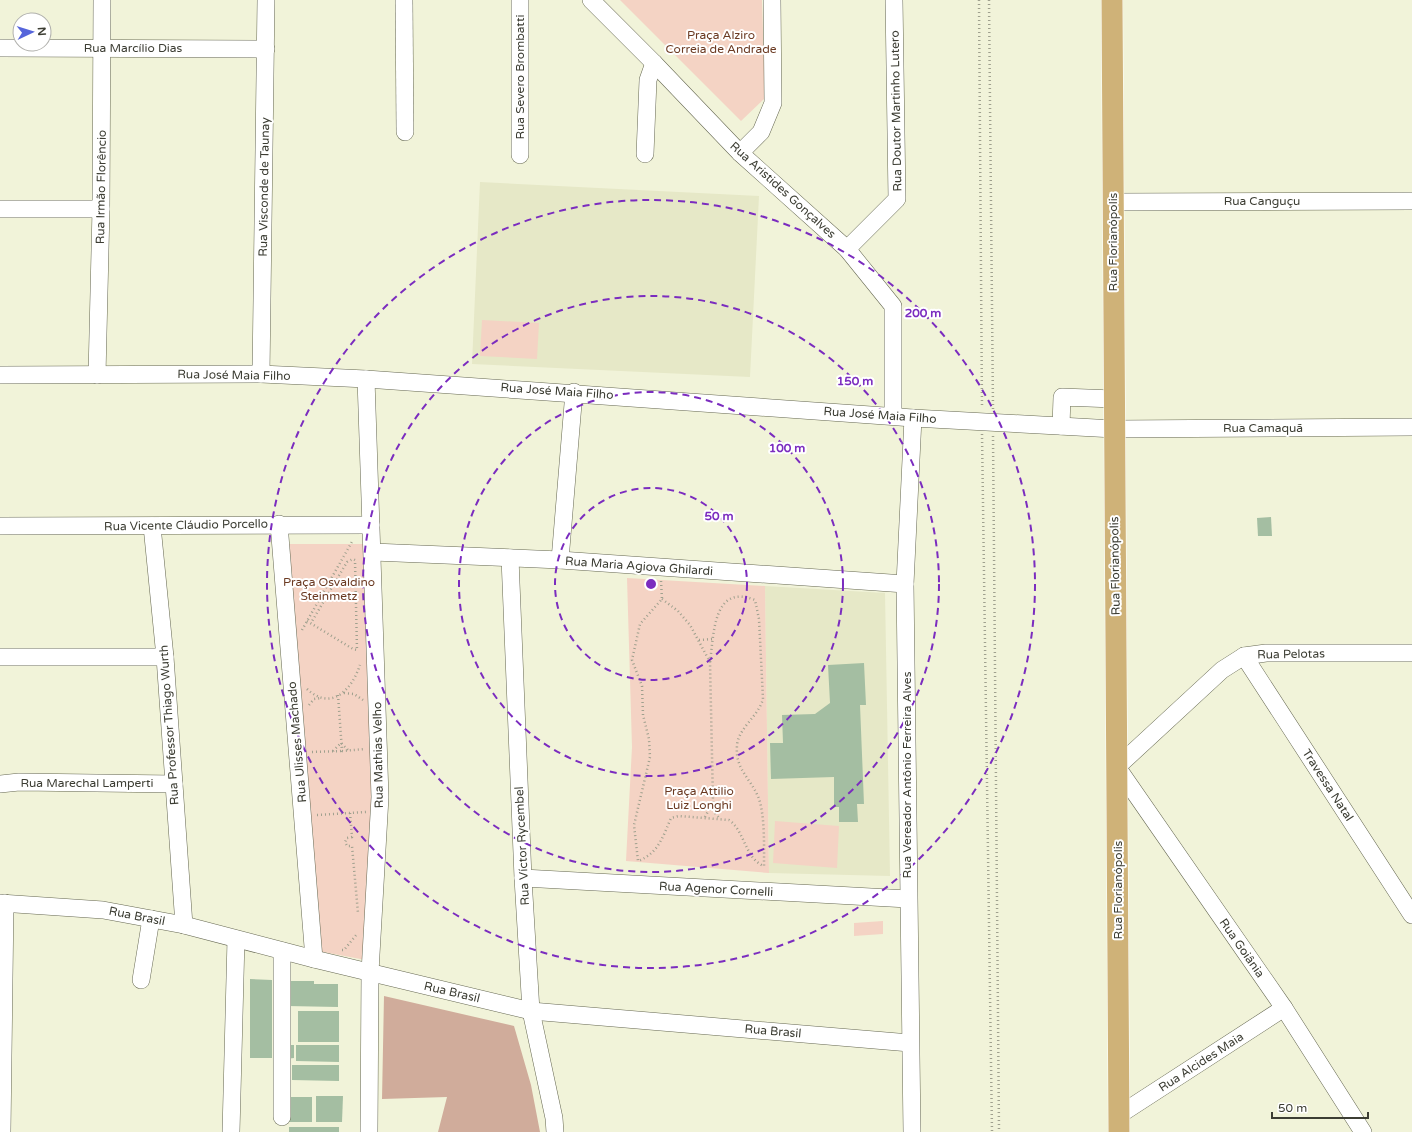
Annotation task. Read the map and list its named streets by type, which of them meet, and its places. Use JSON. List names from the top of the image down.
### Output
{
  "streets": {
    "main road": ["Rua Florianópolis"],
    "street": [
      "Rua Marcílio Dias",
      "Rua Severo Brombatti",
      "Rua Doutor Martinho Lutero",
      "Rua Irmão Florêncio",
      "Rua Visconde de Taunay",
      "Rua Aristides Gonçalves",
      "Rua Canguçu",
      "Rua José Maia Filho",
      "Rua Camaquã",
      "Rua Vicente Cláudio Porcello",
      "Rua Maria Agiova Ghilardi",
      "Rua Pelotas",
      "Rua Professor Thiago Wurth",
      "Rua Ulisses Machado",
      "Rua Mathias Velho",
      "Rua Vereador Antônio Ferreira Alves",
      "Rua Marechal Lamperti",
      "Travessa Natal",
      "Rua Víctor Rycembel",
      "Rua Agenor Cornelli",
      "Rua Brasil",
      "Rua Goiânia",
      "Rua Alcides Maia"
    ]
  },
  "crossings": [
    ["Rua Marcílio Dias", "Rua Irmão Florêncio"],
    ["Rua Marcílio Dias", "Rua Visconde de Taunay"],
    ["Rua Doutor Martinho Lutero", "Rua Aristides Gonçalves"],
    ["Rua Irmão Florêncio", "Rua José Maia Filho"],
    ["Rua Visconde de Taunay", "Rua José Maia Filho"],
    ["Rua Aristides Gonçalves", "Rua José Maia Filho"],
    ["Rua Canguçu", "Rua Florianópolis"],
    ["Rua Florianópolis", "Rua José Maia Filho"],
    ["Rua Florianópolis", "Rua Camaquã"],
    ["Rua Florianópolis", "Rua Pelotas"],
    ["Rua Florianópolis", "Rua Goiânia"],
    ["Rua Florianópolis", "Rua Alcides Maia"],
    ["Rua José Maia Filho", "Rua Camaquã"],
    ["Rua José Maia Filho", "Rua Mathias Velho"],
    ["Rua José Maia Filho", "Rua Vereador Antônio Ferreira Alves"],
    ["Rua Vicente Cláudio Porcello", "Rua Professor Thiago Wurth"],
    ["Rua Vicente Cláudio Porcello", "Rua Ulisses Machado"],
    ["Rua Vicente Cláudio Porcello", "Rua Mathias Velho"],
    ["Rua Maria Agiova Ghilardi", "Rua Mathias Velho"],
    ["Rua Maria Agiova Ghilardi", "Rua Vereador Antônio Ferreira Alves"],
    ["Rua Maria Agiova Ghilardi", "Rua Víctor Rycembel"],
    ["Rua Pelotas", "Travessa Natal"],
    ["Rua Pelotas", "Rua Goiânia"],
    ["Rua Professor Thiago Wurth", "Rua Marechal Lamperti"],
    ["Rua Professor Thiago Wurth", "Rua Brasil"],
    ["Rua Ulisses Machado", "Rua Brasil"],
    ["Rua Mathias Velho", "Rua Brasil"],
    ["Rua Vereador Antônio Ferreira Alves", "Rua Agenor Cornelli"],
    ["Rua Vereador Antônio Ferreira Alves", "Rua Brasil"],
    ["Rua Víctor Rycembel", "Rua Agenor Cornelli"],
    ["Rua Víctor Rycembel", "Rua Brasil"],
    ["Rua Goiânia", "Rua Alcides Maia"]
  ],
  "parks": ["Praça Alziro Correia de Andrade", "Praça Osvaldino Steinmetz", "Praça Attilio Luiz Longhi"],
  "scale_bar": "50 m",
  "north": "right",
  "rings": [
    "200 m",
    "150 m",
    "100 m",
    "50 m"
  ]
}
